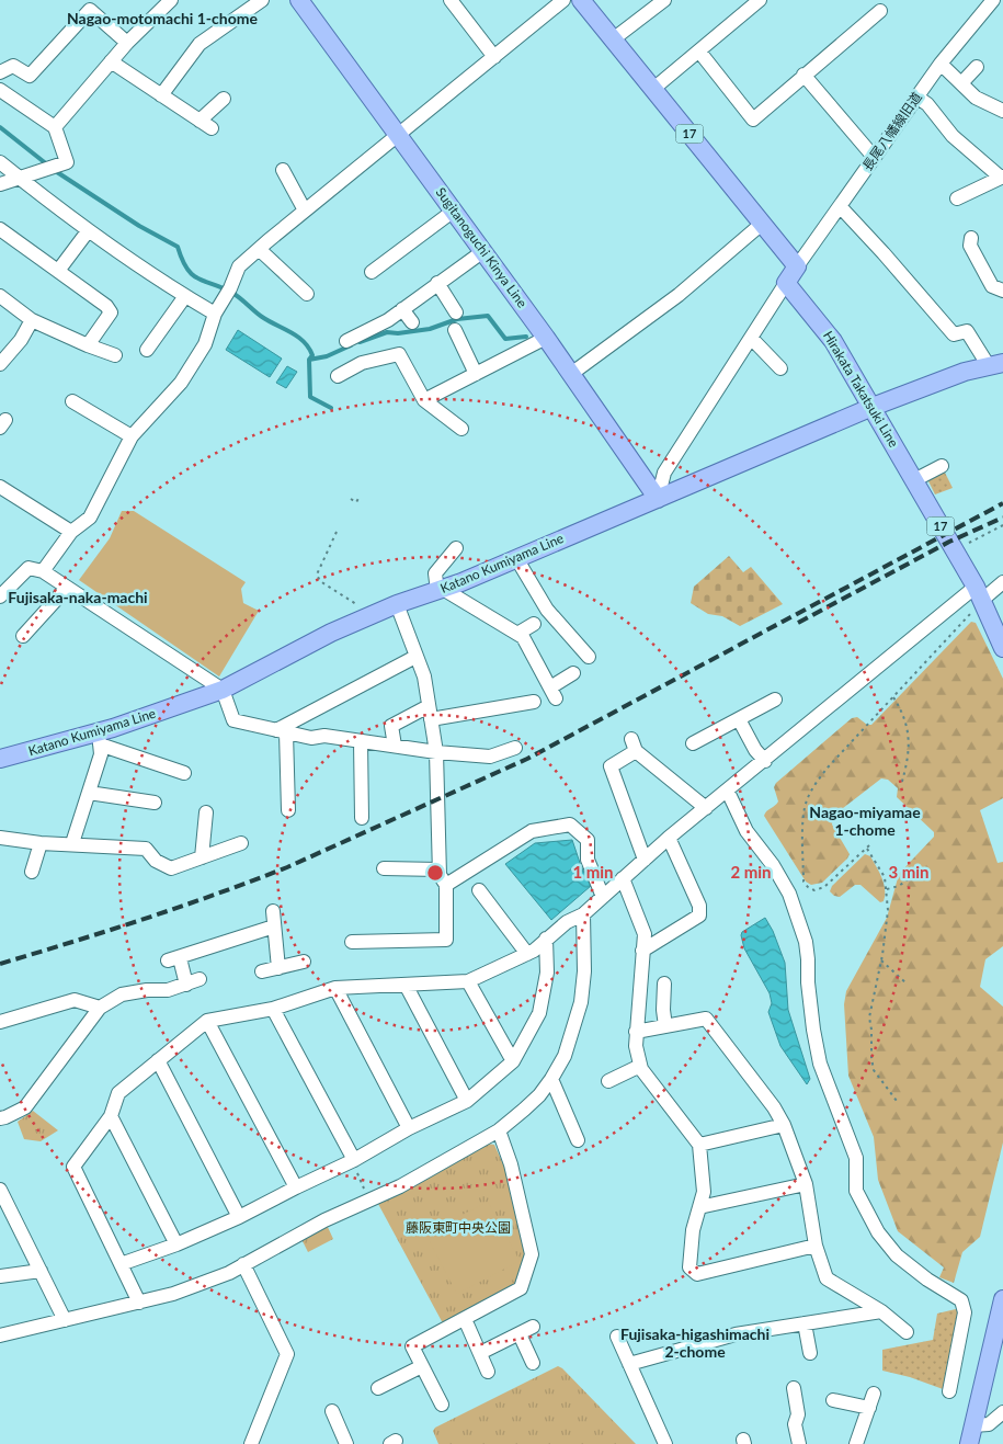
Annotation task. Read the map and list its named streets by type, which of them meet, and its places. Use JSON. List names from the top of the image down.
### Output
{
  "streets": {
    "main road": [
      "17",
      "Sugitanoguchi Kinya Line",
      "Hirakata Takatsuki Line",
      "Katano Kumiyama Line"
    ],
    "street": ["長尾八幡線旧道"]
  },
  "crossings": [
    ["長尾八幡線旧道", "17"],
    ["Sugitanoguchi Kinya Line", "Katano Kumiyama Line"],
    ["Hirakata Takatsuki Line", "Katano Kumiyama Line"]
  ],
  "districts": [
    "Nagao-motomachi 1-chome",
    "Fujisaka-naka-machi",
    "Nagao-miyamae 1-chome",
    "Fujisaka-higashimachi 2-chome"
  ],
  "parks": ["藤阪東町中央公園"],
  "rings": ["1 min", "2 min", "3 min"]
}
